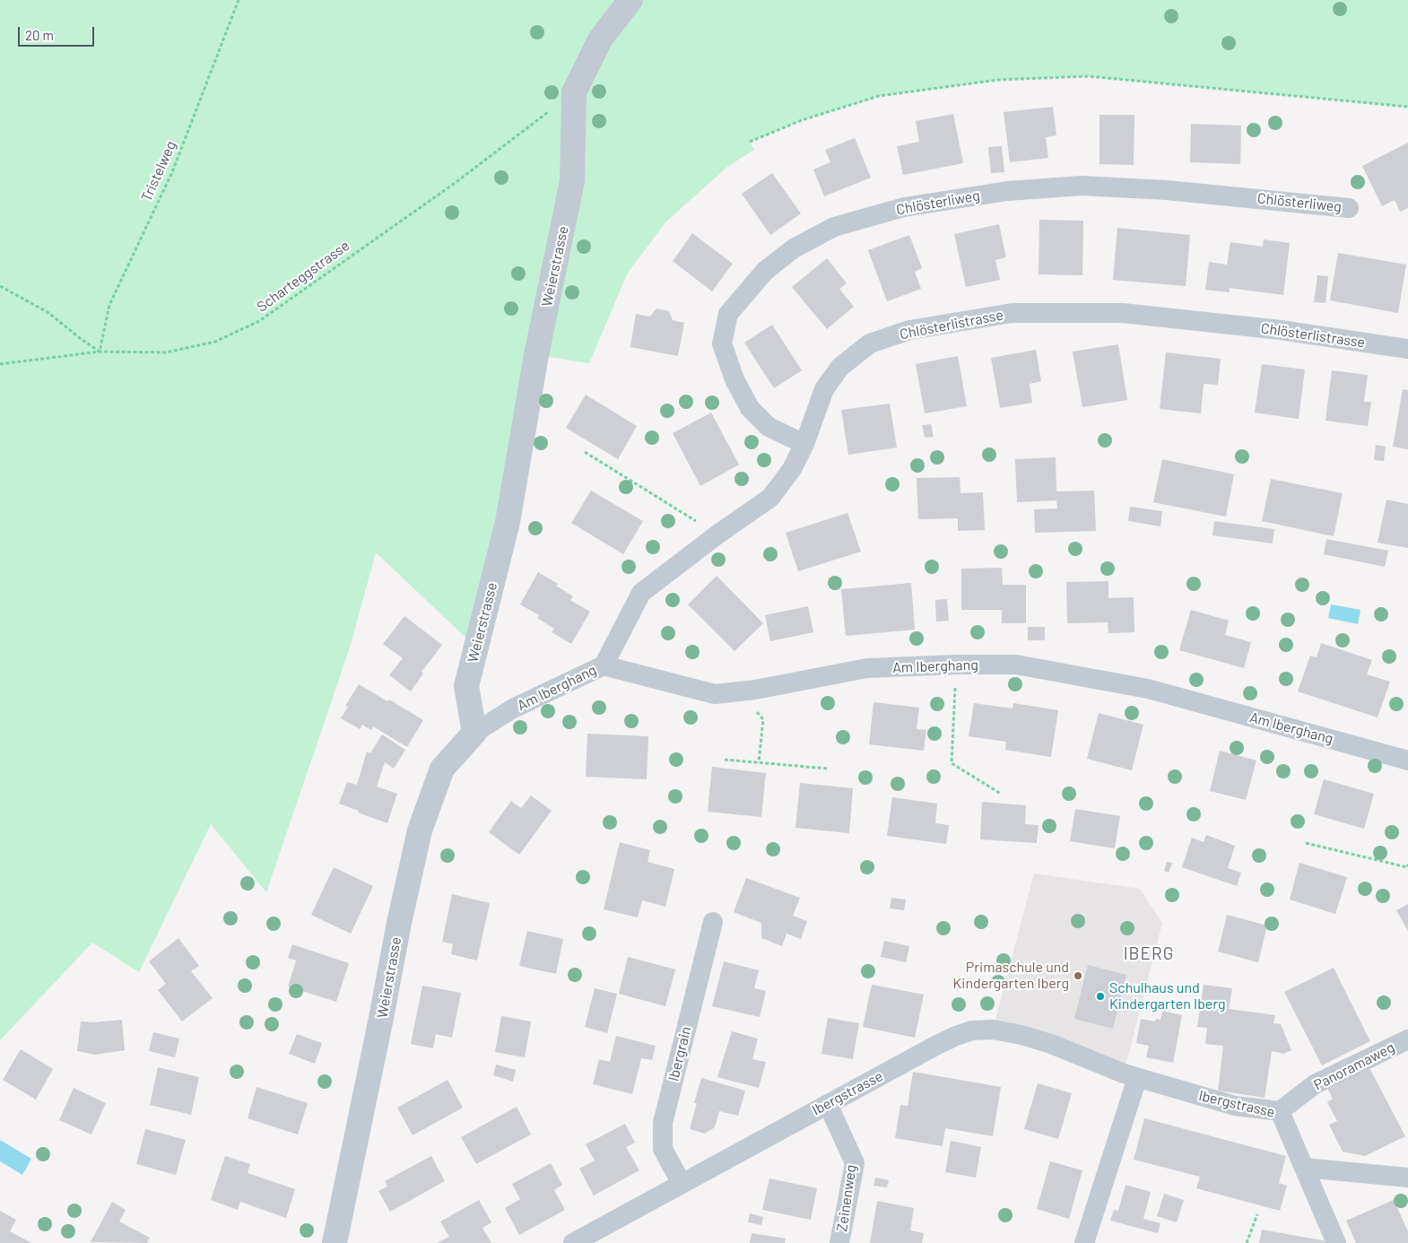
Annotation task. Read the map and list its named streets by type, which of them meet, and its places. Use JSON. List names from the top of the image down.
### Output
{
  "streets": {
    "street": [
      "Chlösterliweg",
      "Weierstrasse",
      "Chlösterlistrasse",
      "Am Iberghang",
      "Ibergrain",
      "Panoramaweg",
      "Ibergstrasse",
      "Zeinenweg"
    ],
    "path": ["Tristelweg", "Scharteggstrasse"]
  },
  "crossings": [
    ["Tristelweg", "Scharteggstrasse"],
    ["Chlösterliweg", "Chlösterlistrasse"],
    ["Weierstrasse", "Scharteggstrasse"],
    ["Weierstrasse", "Am Iberghang"],
    ["Chlösterlistrasse", "Am Iberghang"],
    ["Ibergrain", "Ibergstrasse"],
    ["Panoramaweg", "Ibergstrasse"],
    ["Ibergstrasse", "Zeinenweg"]
  ],
  "districts": ["IBERG"],
  "places": ["Primaschule und Kindergarten Iberg", "Schulhaus und Kindergarten Iberg"],
  "scale_bar": "20 m"
}
